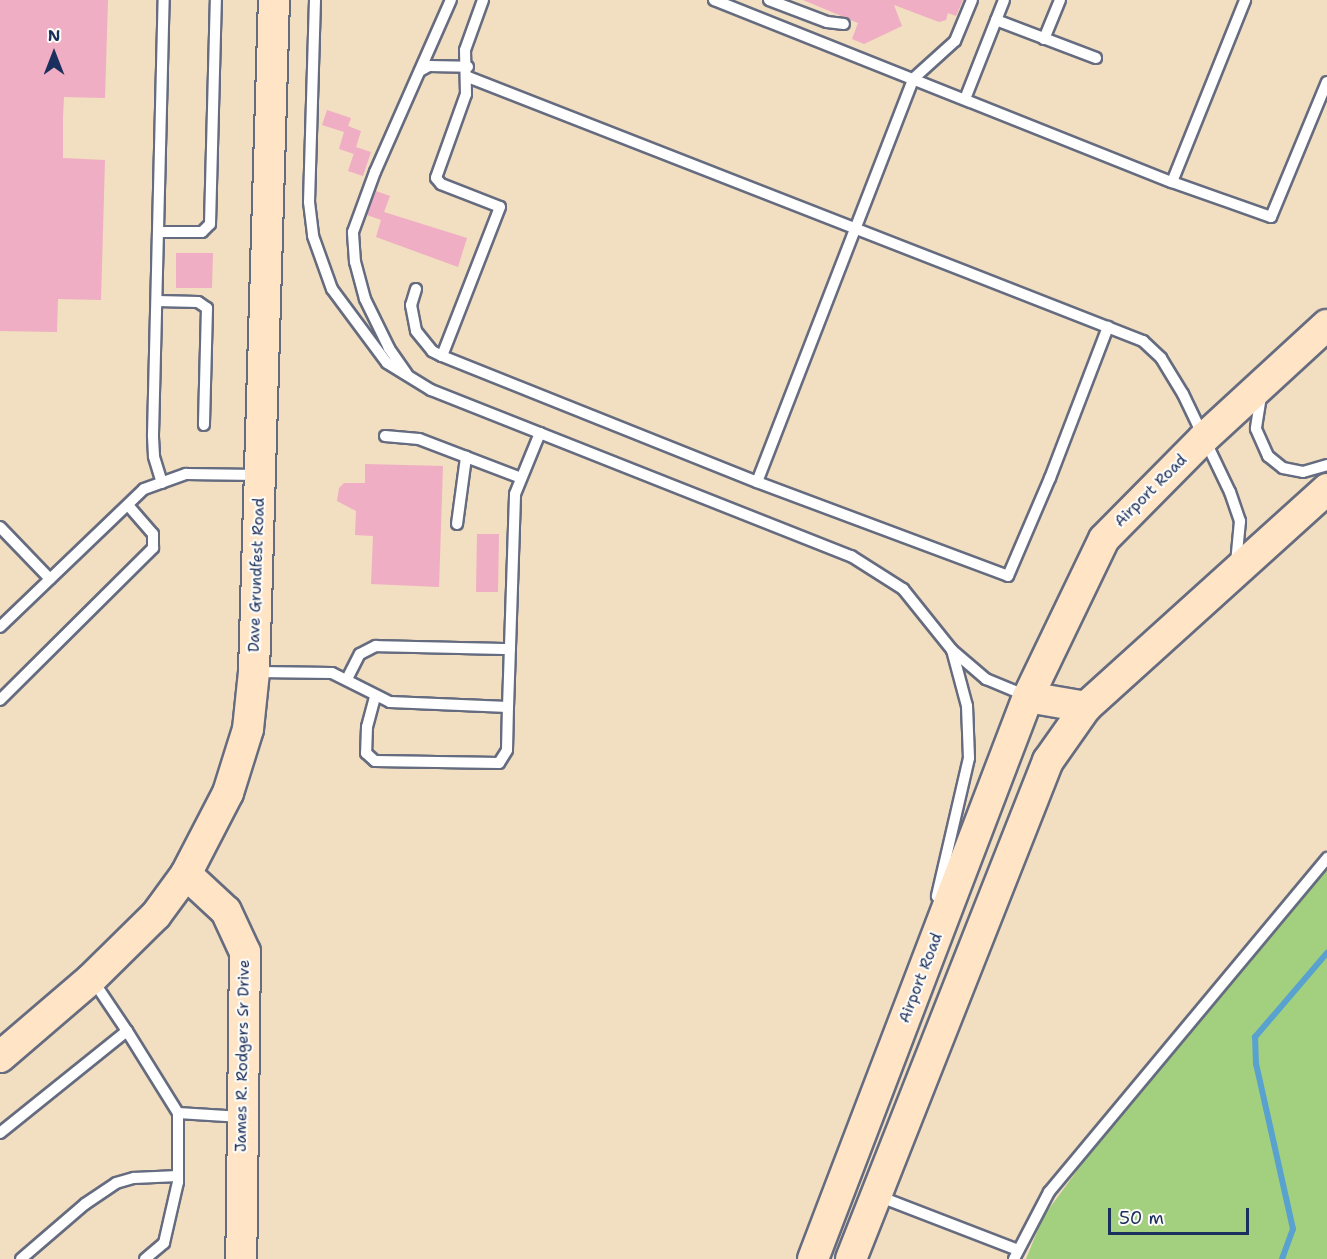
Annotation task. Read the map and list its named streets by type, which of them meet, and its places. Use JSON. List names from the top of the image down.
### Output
{
  "streets": {
    "main road": ["Airport Road", "Dave Grundfest Road", "James R. Rodgers Sr Drive"]
  },
  "crossings": [
    ["Dave Grundfest Road", "James R. Rodgers Sr Drive"]
  ],
  "scale_bar": "50 m",
  "north": "top"
}
